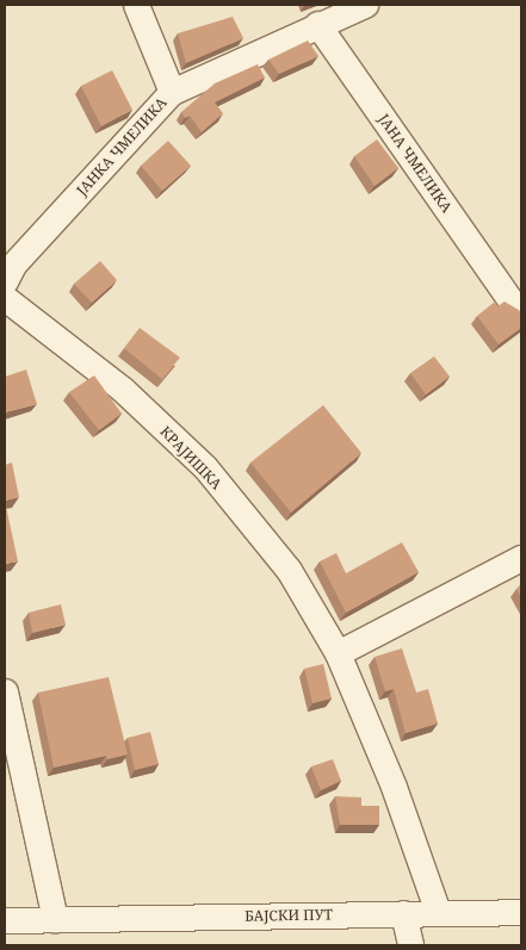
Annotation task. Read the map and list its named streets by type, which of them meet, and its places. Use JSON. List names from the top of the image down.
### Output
{
  "streets": {
    "street": [
      "ЈАНКА ЧМЕЛИКА",
      "ЈАНА ЧМЕЛИКА",
      "КРАЈИШКА",
      "БАЈСКИ ПУТ"
    ]
  },
  "crossings": [
    ["ЈАНКА ЧМЕЛИКА", "ЈАНА ЧМЕЛИКА"],
    ["КРАЈИШКА", "БАЈСКИ ПУТ"]
  ]
}
